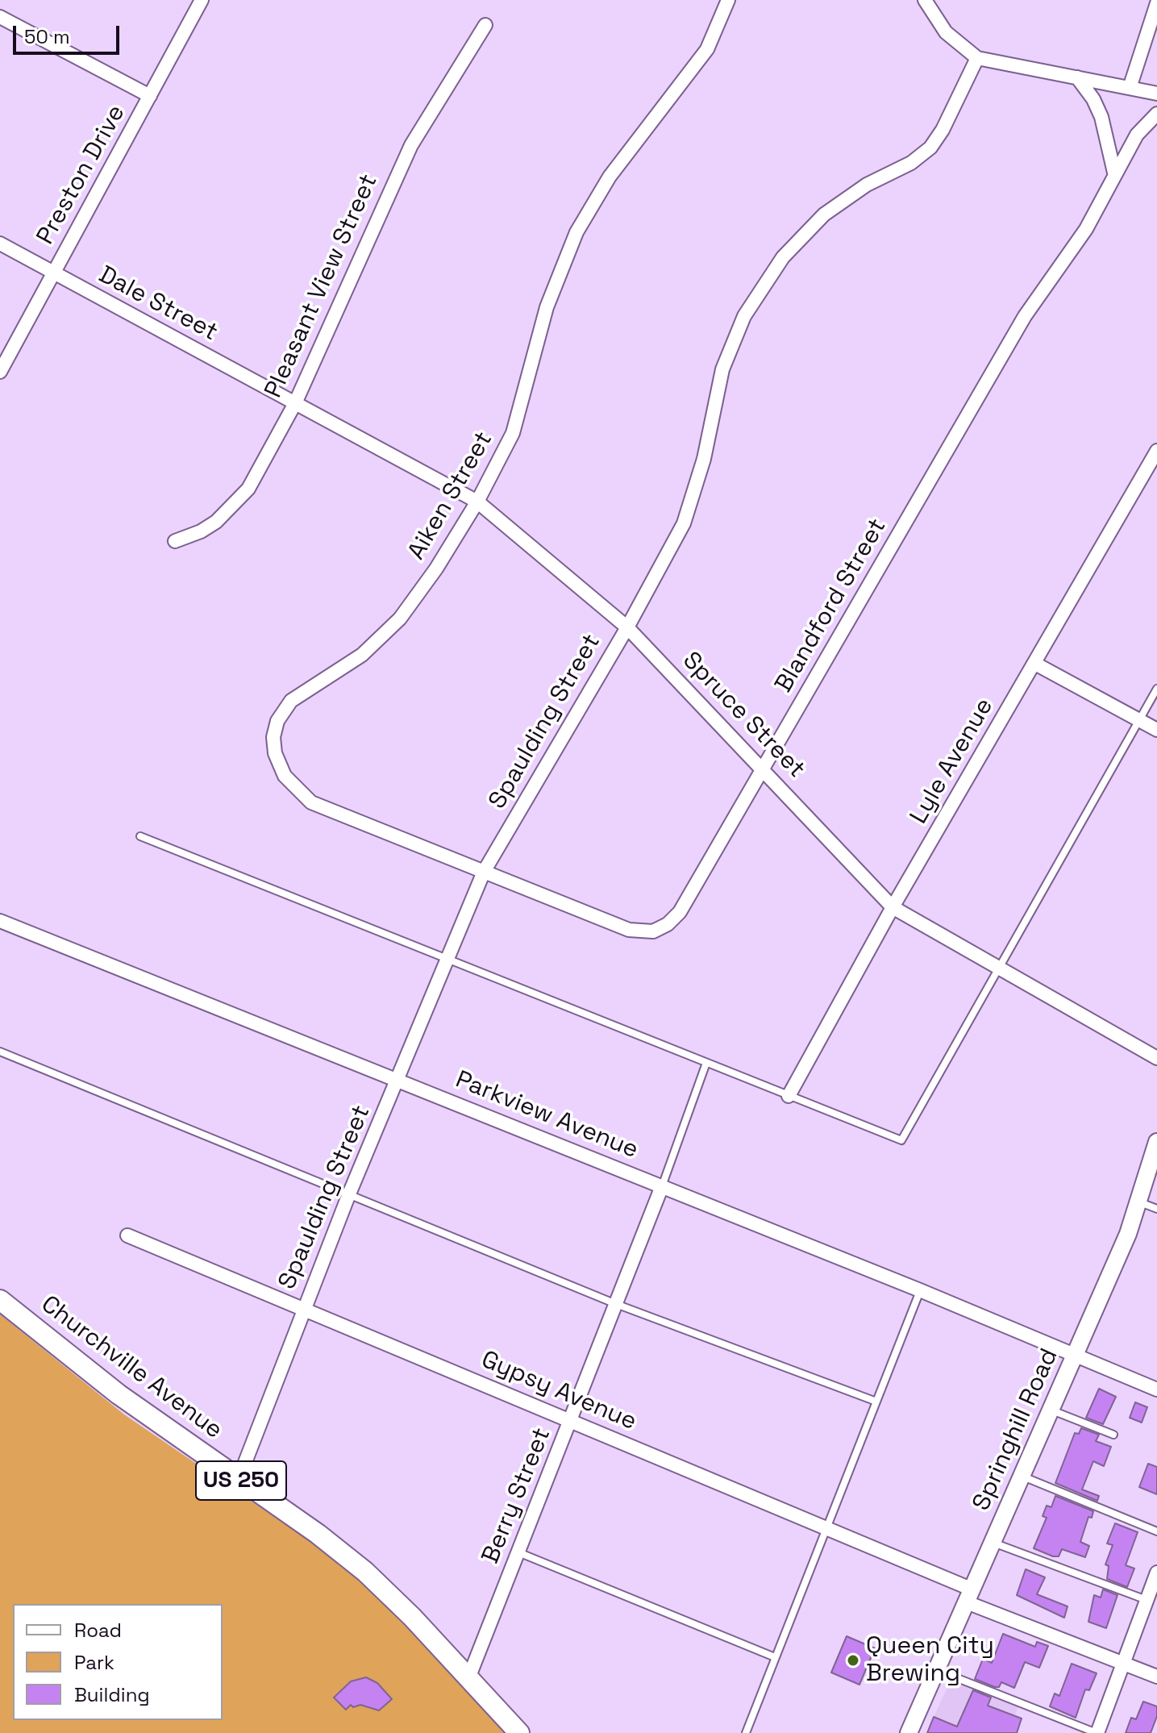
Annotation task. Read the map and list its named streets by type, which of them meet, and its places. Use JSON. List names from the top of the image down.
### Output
{
  "streets": {
    "main road": ["Churchville Avenue", "US 250"],
    "street": [
      "Preston Drive",
      "Pleasant View Street",
      "Dale Street",
      "Aiken Street",
      "Blandford Street",
      "Spruce Street",
      "Spaulding Street",
      "Lyle Avenue",
      "Parkview Avenue",
      "Gypsy Avenue",
      "Springhill Road",
      "Berry Street"
    ]
  },
  "crossings": [
    ["Preston Drive", "Dale Street"],
    ["Pleasant View Street", "Dale Street"],
    ["Pleasant View Street", "Spruce Street"],
    ["Dale Street", "Spruce Street"],
    ["Aiken Street", "Blandford Street"],
    ["Aiken Street", "Spruce Street"],
    ["Aiken Street", "Spaulding Street"],
    ["Blandford Street", "Spruce Street"],
    ["Blandford Street", "Spaulding Street"],
    ["Spruce Street", "Spaulding Street"],
    ["Spruce Street", "Lyle Avenue"],
    ["Spaulding Street", "Parkview Avenue"],
    ["Spaulding Street", "Churchville Avenue"],
    ["Spaulding Street", "Gypsy Avenue"],
    ["Parkview Avenue", "Springhill Road"],
    ["Parkview Avenue", "Berry Street"],
    ["Churchville Avenue", "Berry Street"],
    ["Gypsy Avenue", "Springhill Road"],
    ["Gypsy Avenue", "Berry Street"]
  ],
  "places": ["Queen City Brewing"],
  "legend": ["Road", "Park", "Building"],
  "scale_bar": "50 m"
}
